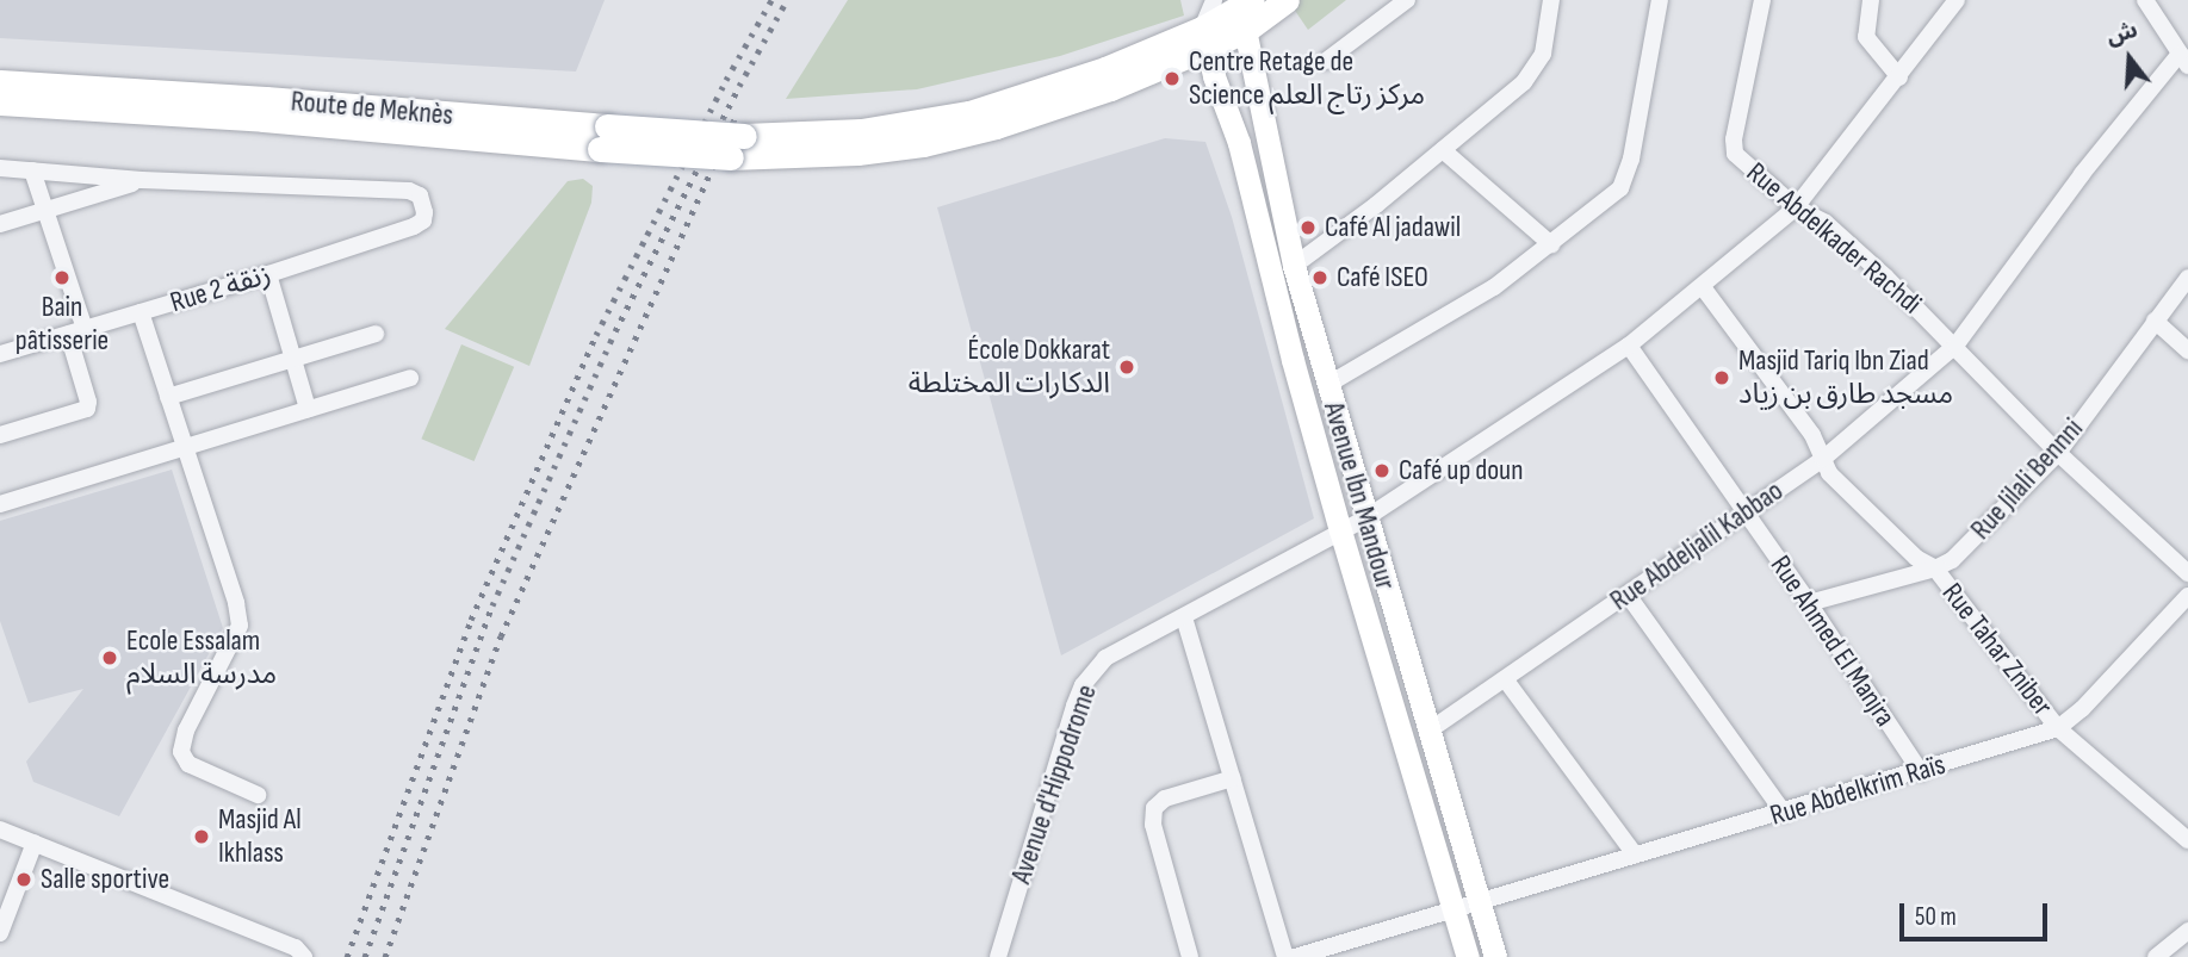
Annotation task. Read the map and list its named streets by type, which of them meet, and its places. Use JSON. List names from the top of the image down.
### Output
{
  "streets": {
    "main road": ["Route de Meknès"],
    "street": [
      "Rue Abdelkader Rachdi",
      "Rue 2 زنقة",
      "Rue Jilali Bennni",
      "Avenue Ibn Mandour",
      "Rue Abdeljalil Kabbao",
      "Rue Ahmed El Manjra",
      "Rue Tahar Zniber",
      "Avenue d'Hippodrome",
      "Rue Abdelkrim Raïs"
    ]
  },
  "crossings": [
    ["Route de Meknès", "Avenue Ibn Mandour"],
    ["Rue Abdelkader Rachdi", "Rue Jilali Bennni"],
    ["Rue Abdelkader Rachdi", "Rue Abdeljalil Kabbao"],
    ["Rue Abdelkader Rachdi", "Avenue d'Hippodrome"],
    ["Rue Jilali Bennni", "Rue Ahmed El Manjra"],
    ["Rue Jilali Bennni", "Rue Tahar Zniber"],
    ["Avenue Ibn Mandour", "Rue Abdeljalil Kabbao"],
    ["Avenue Ibn Mandour", "Avenue d'Hippodrome"],
    ["Avenue Ibn Mandour", "Rue Abdelkrim Raïs"],
    ["Rue Abdeljalil Kabbao", "Rue Ahmed El Manjra"],
    ["Rue Abdeljalil Kabbao", "Rue Tahar Zniber"],
    ["Rue Ahmed El Manjra", "Avenue d'Hippodrome"],
    ["Rue Ahmed El Manjra", "Rue Abdelkrim Raïs"],
    ["Rue Tahar Zniber", "Avenue d'Hippodrome"],
    ["Rue Tahar Zniber", "Rue Abdelkrim Raïs"]
  ],
  "places": [
    "Centre Retage de Science مركز رتاج العلم",
    "Café Al jadawil",
    "Bain pâtisserie",
    "Café ISEO",
    "École Dokkarat الدكارات المختلطة",
    "Masjid Tariq Ibn Ziad مسجد طارق بن زياد",
    "Café up doun",
    "Ecole Essalam مدرسة السلام",
    "Masjid Al Ikhlass",
    "Salle sportive"
  ],
  "scale_bar": "50 m",
  "north": "top"
}
